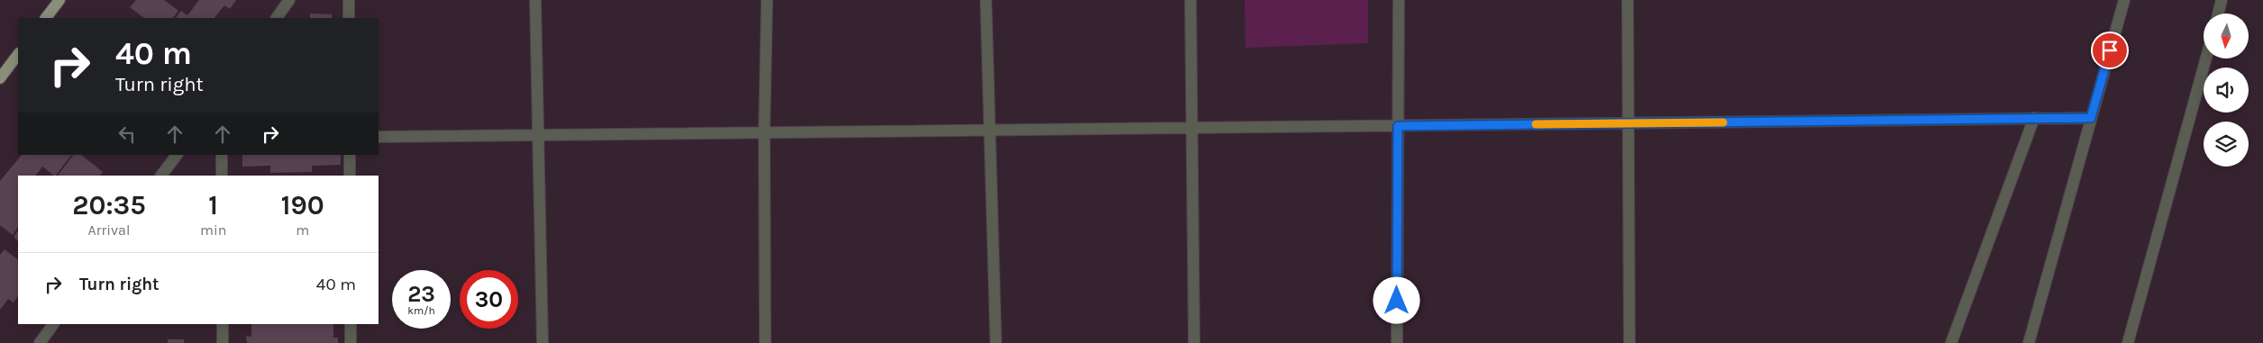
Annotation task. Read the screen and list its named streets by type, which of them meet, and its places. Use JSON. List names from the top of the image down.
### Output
{
  "north": "bottom",
  "page": {
    "turn": ["40 m", "Turn right"],
    "eta": [
      "20:35",
      "Arrival",
      "1",
      "min",
      "190",
      "m"
    ],
    "list": [
      {
        "name": "Turn right",
        "value": "40 m"
      }
    ],
    "speed": "23 km/h",
    "limit": "30"
  }
}
